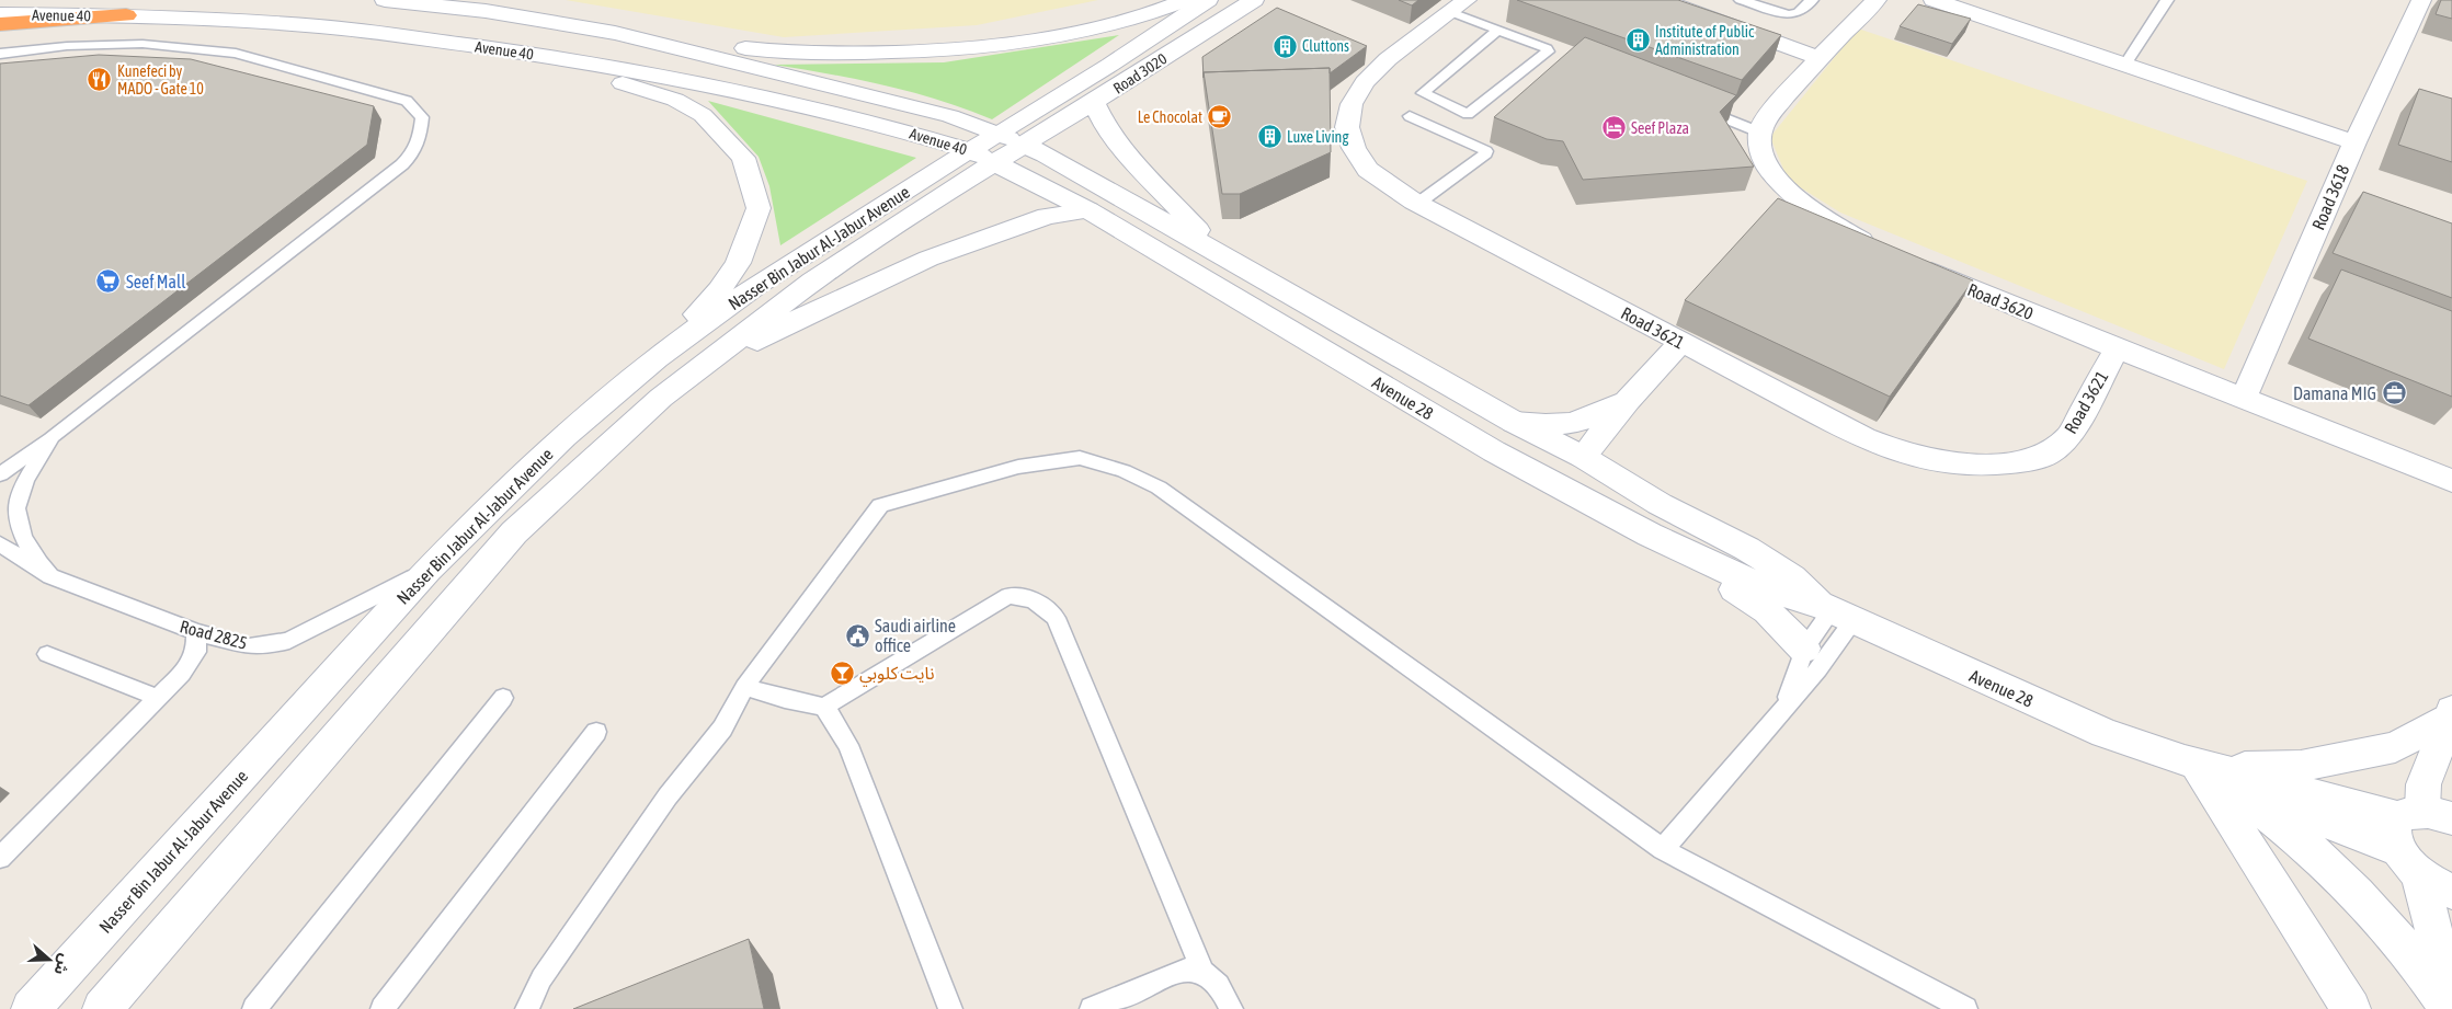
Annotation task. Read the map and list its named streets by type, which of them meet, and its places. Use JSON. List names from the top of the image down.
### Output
{
  "streets": {
    "street": [
      "Avenue 40",
      "Road 3020",
      "Road 3618",
      "Nasser Bin Jabur Al-Jabur Avenue",
      "Road 3620",
      "Road 3621",
      "Avenue 28"
    ],
    "lane": ["Road 2825"]
  },
  "crossings": [
    ["Avenue 40", "Road 3020"],
    ["Avenue 40", "Nasser Bin Jabur Al-Jabur Avenue"],
    ["Avenue 40", "Avenue 28"],
    ["Road 3020", "Nasser Bin Jabur Al-Jabur Avenue"],
    ["Road 3020", "Avenue 28"],
    ["Road 3618", "Road 3620"],
    ["Nasser Bin Jabur Al-Jabur Avenue", "Avenue 28"],
    ["Nasser Bin Jabur Al-Jabur Avenue", "Road 2825"],
    ["Road 3620", "Road 3621"]
  ],
  "places": {
    "building": ["Institute of Public Administration", "Cluttons", "Luxe Living"],
    "restaurant": ["Kunefeci by MADO - Gate 10"],
    "cafe": ["Le Chocolat"],
    "hotel": ["Seef Plaza"],
    "supermarket": ["Seef Mall"],
    "office": ["Damana MIG"],
    "public building": ["Saudi airline office"],
    "bar": ["نايت كلوبي"]
  },
  "north": "right"
}
